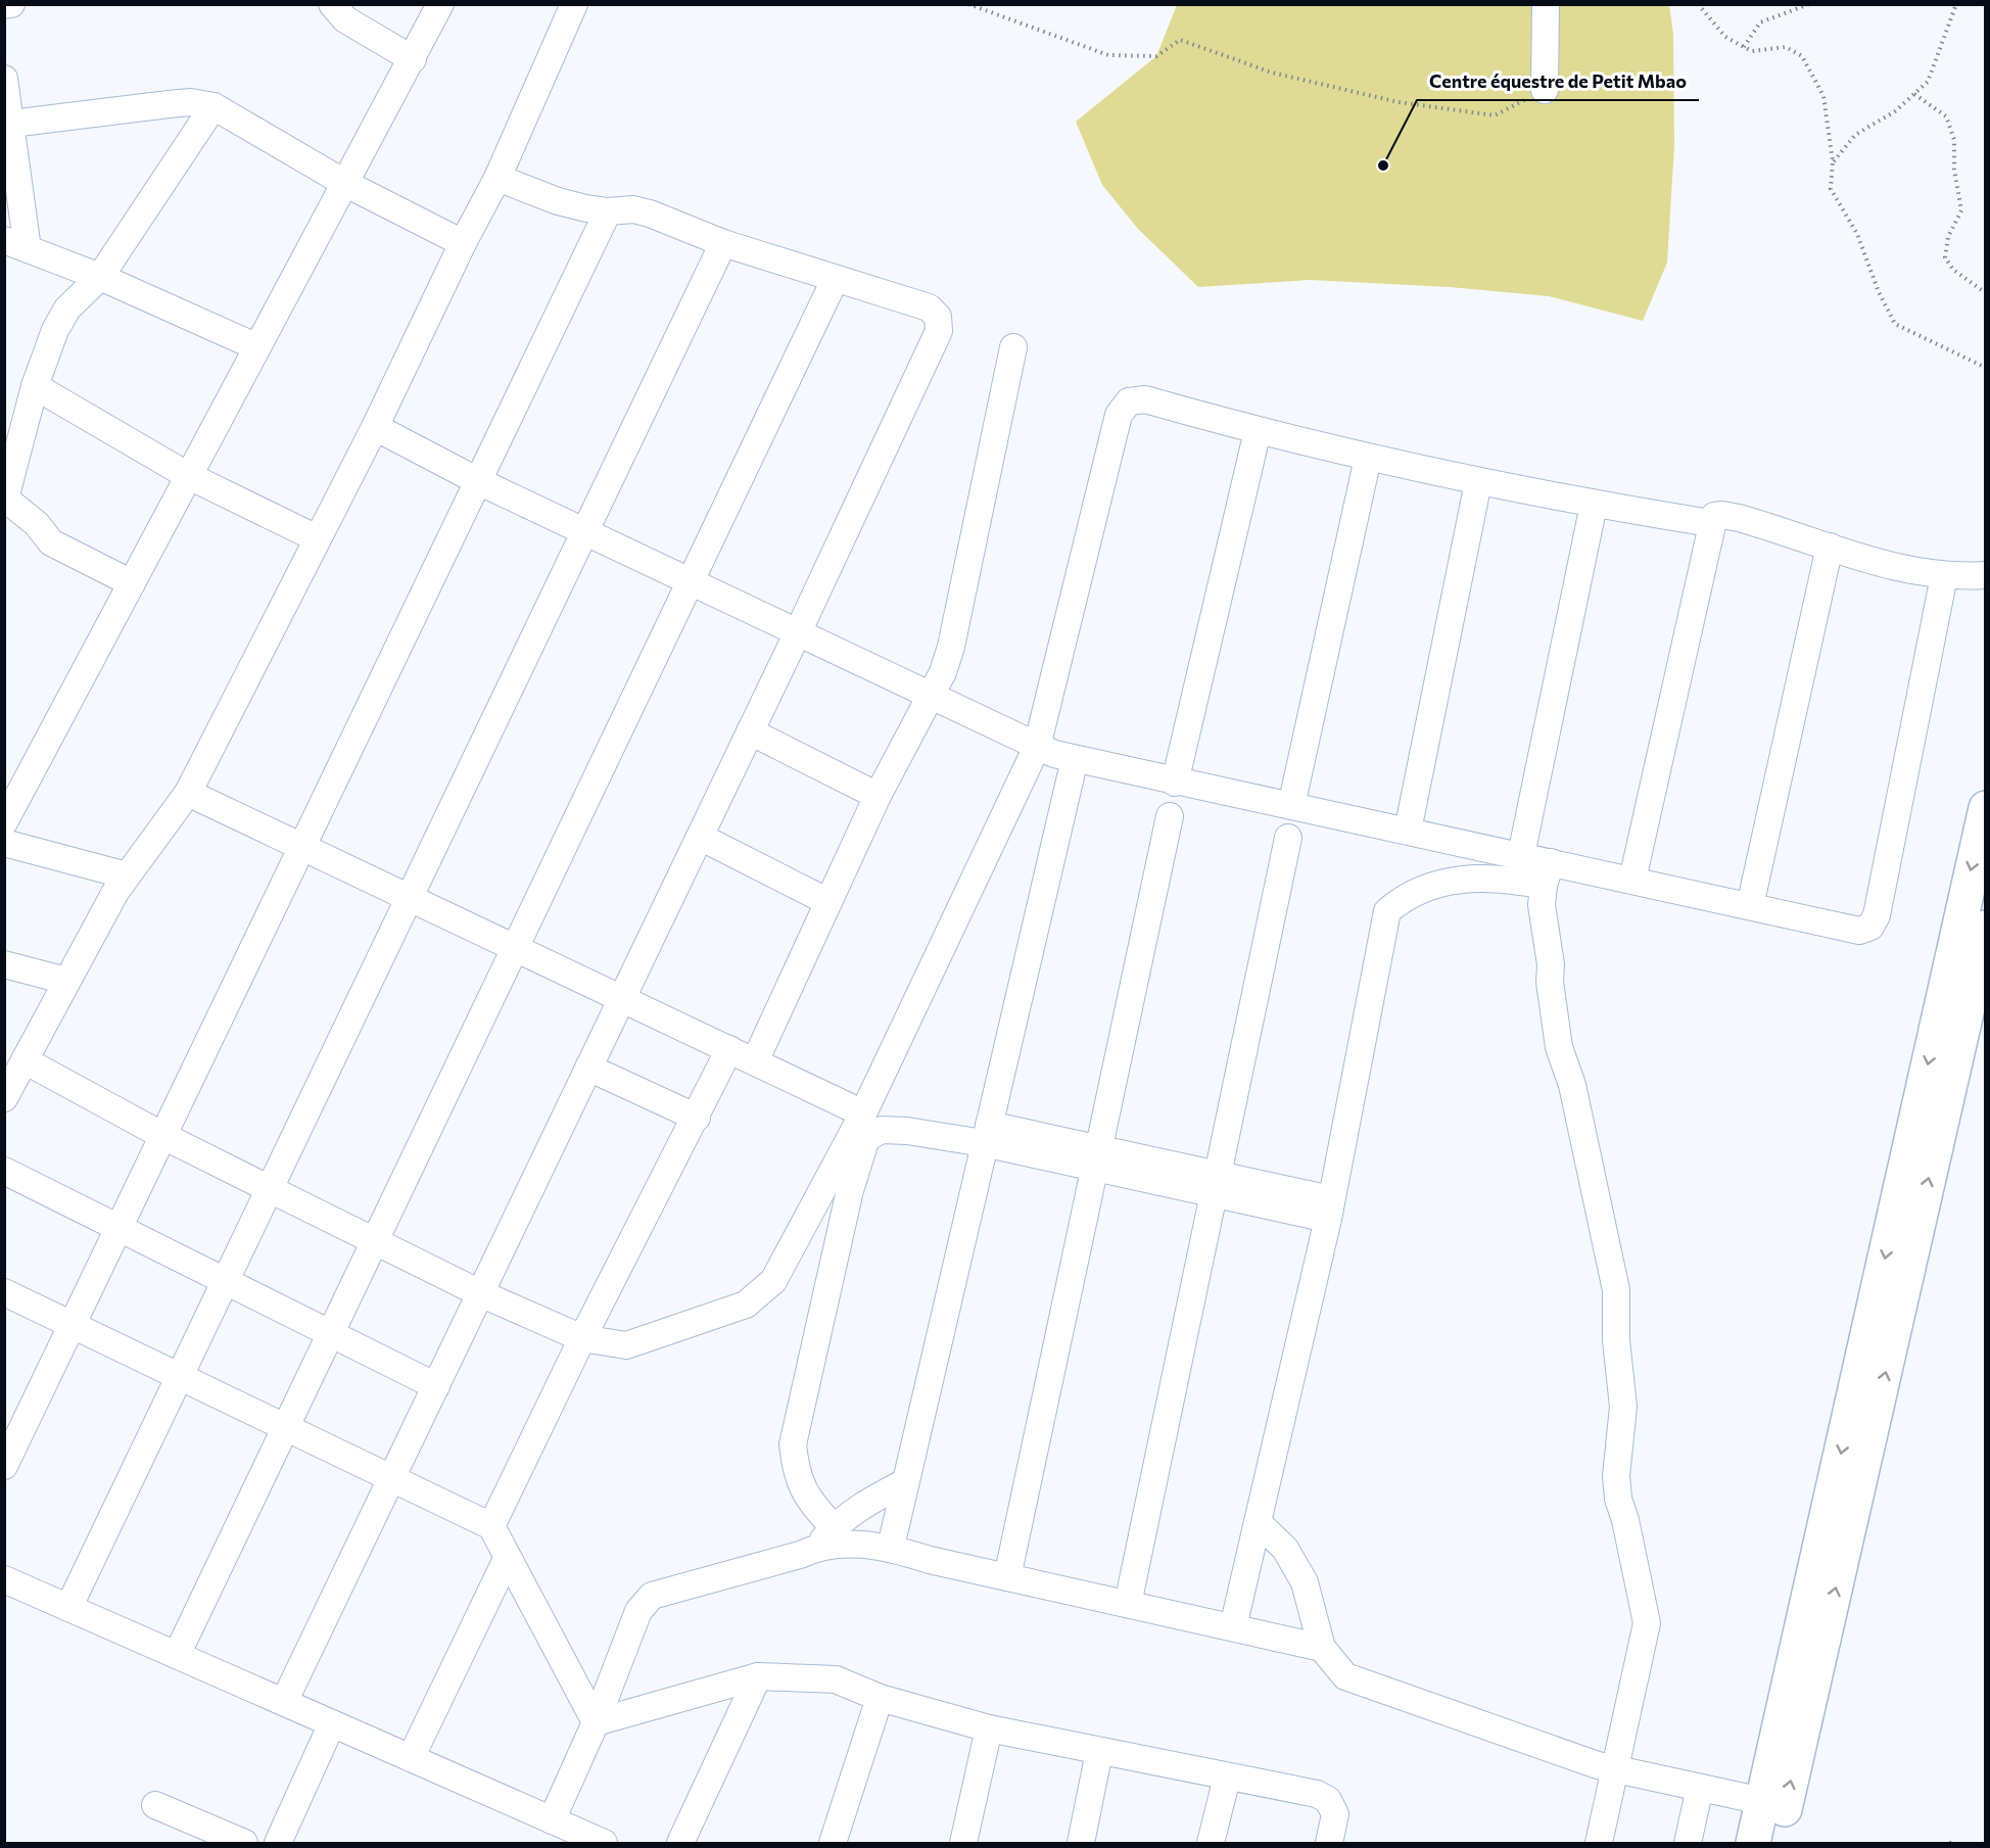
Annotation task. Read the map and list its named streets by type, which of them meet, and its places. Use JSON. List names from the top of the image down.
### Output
{
  "places": ["Centre équestre de Petit Mbao"]
}
